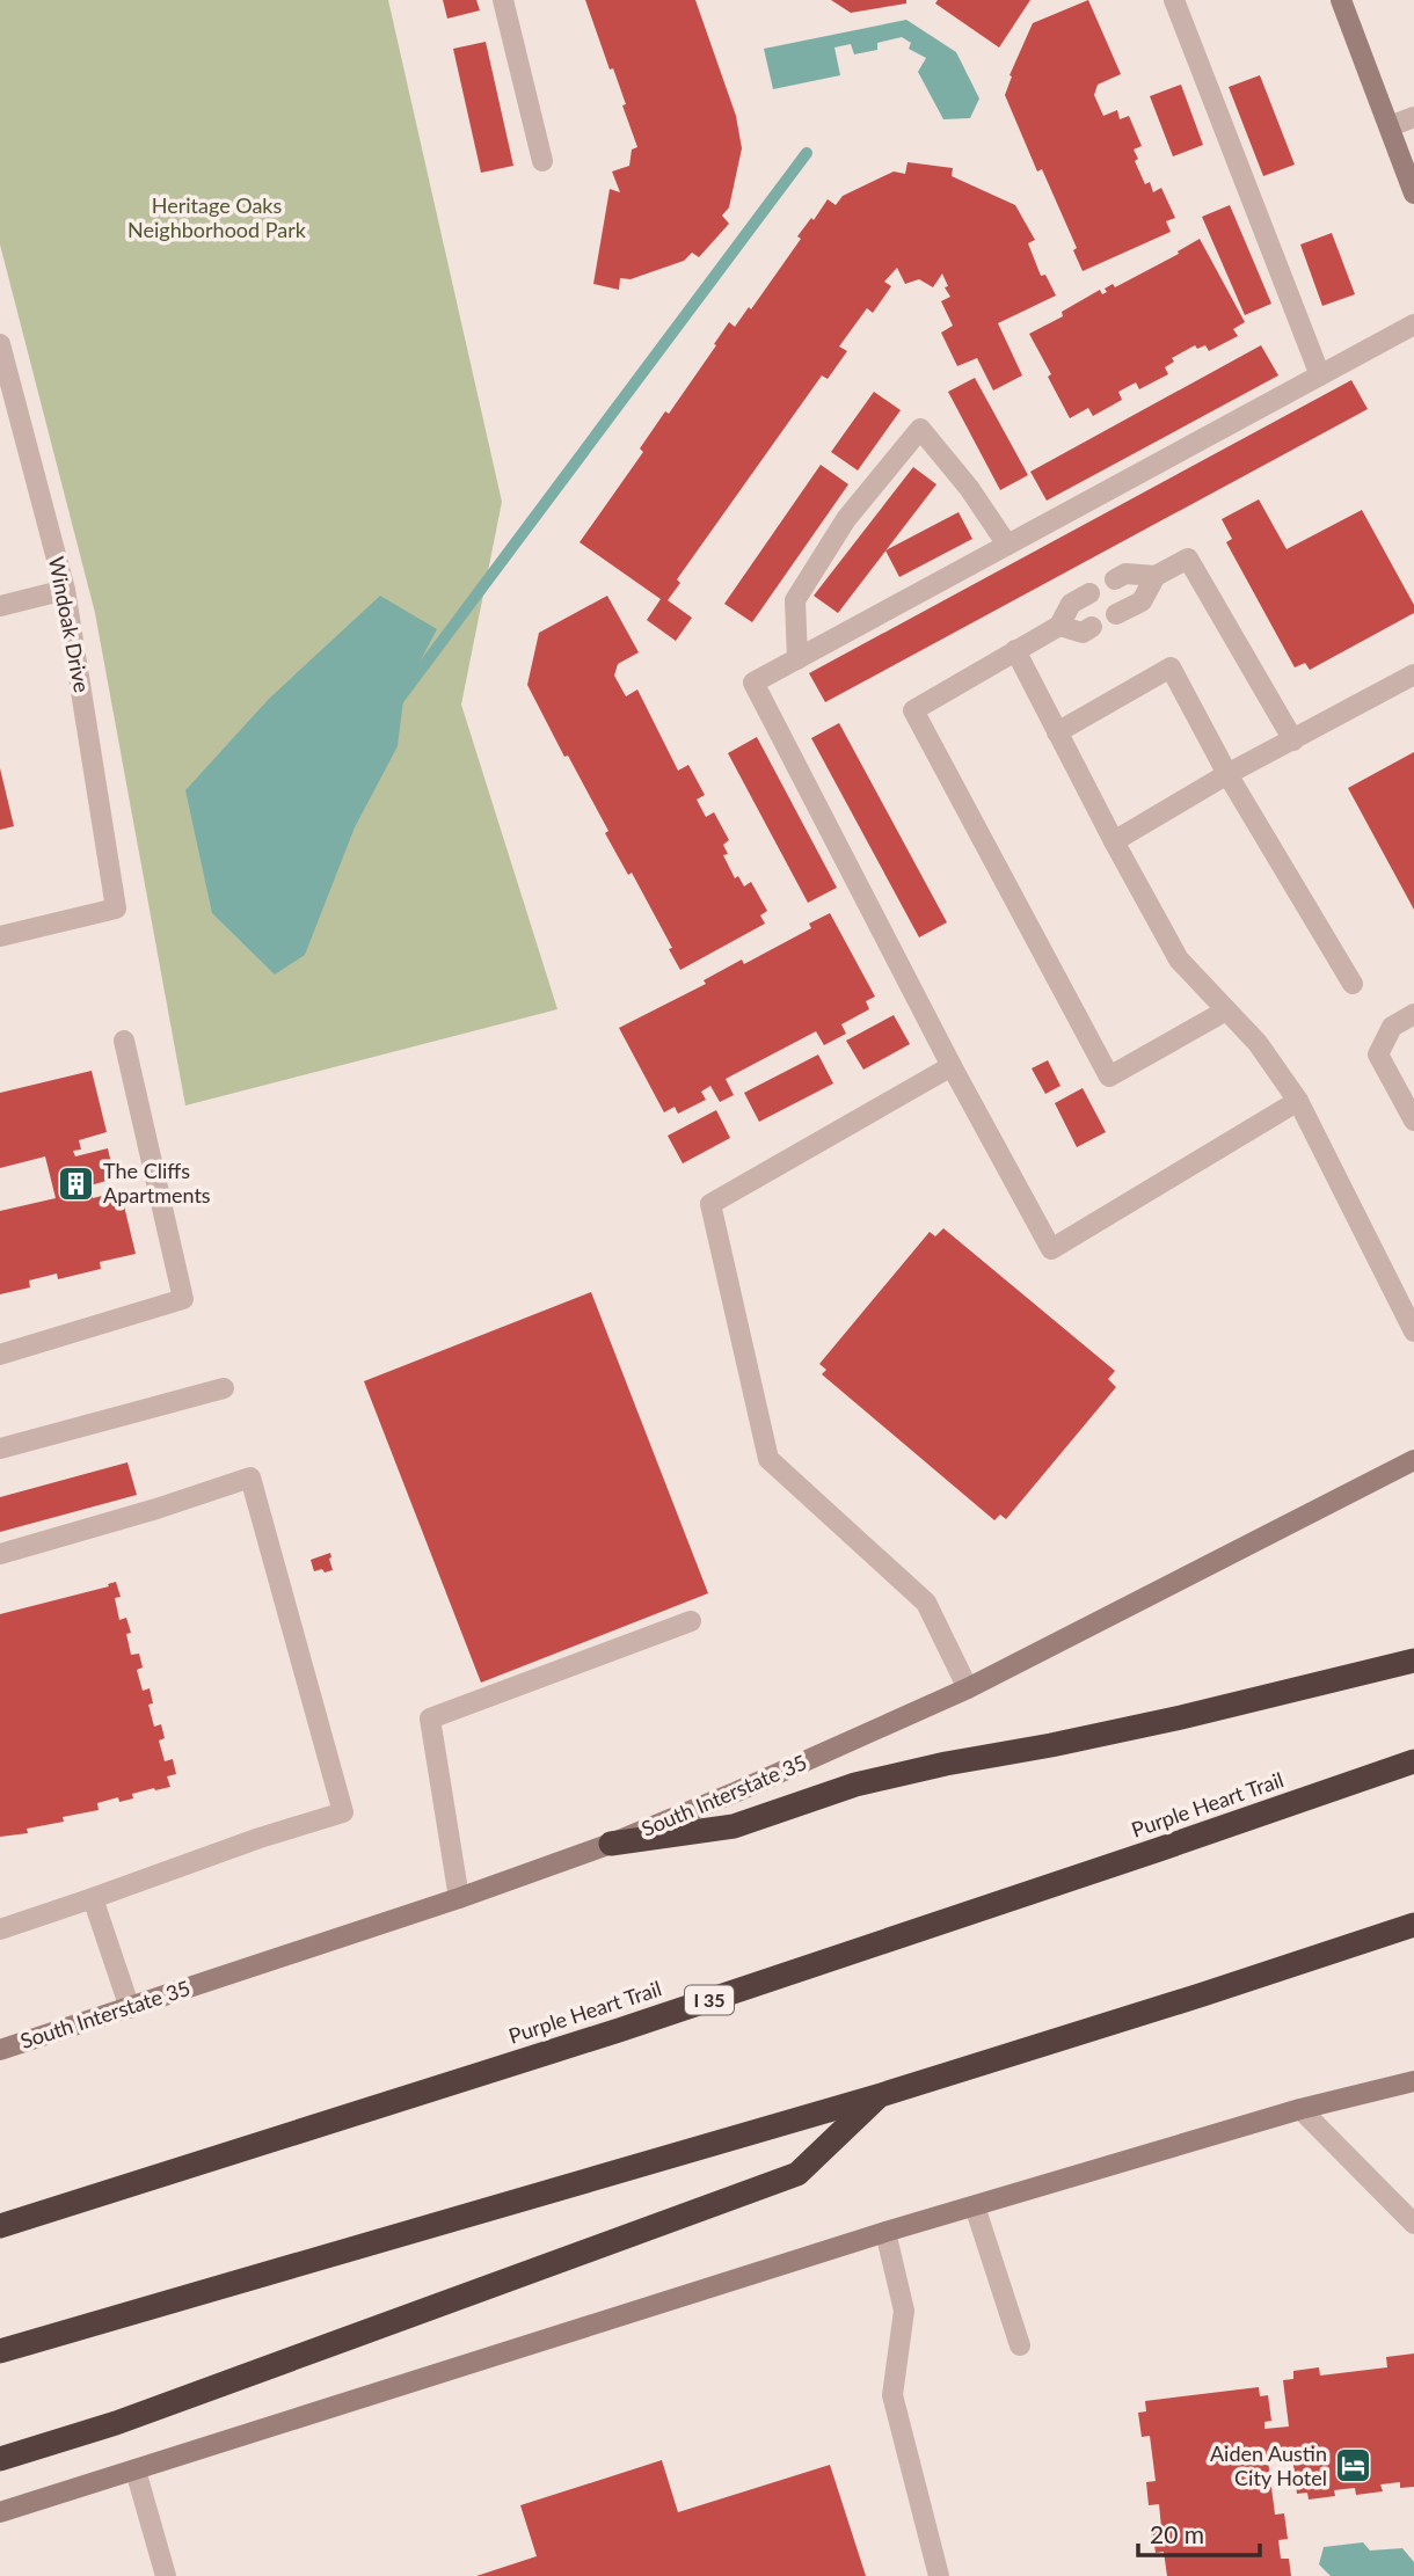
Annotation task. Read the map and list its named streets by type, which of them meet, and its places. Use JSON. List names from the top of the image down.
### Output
{
  "streets": {
    "highway": ["Purple Heart Trail", "I 35"],
    "main road": ["South Interstate 35"],
    "street": ["Windoak Drive"]
  },
  "parks": ["Heritage Oaks Neighborhood Park"],
  "places": {
    "building": ["The Cliffs Apartments"],
    "hotel": ["Aiden Austin City Hotel"]
  },
  "scale_bar": "20 m"
}
